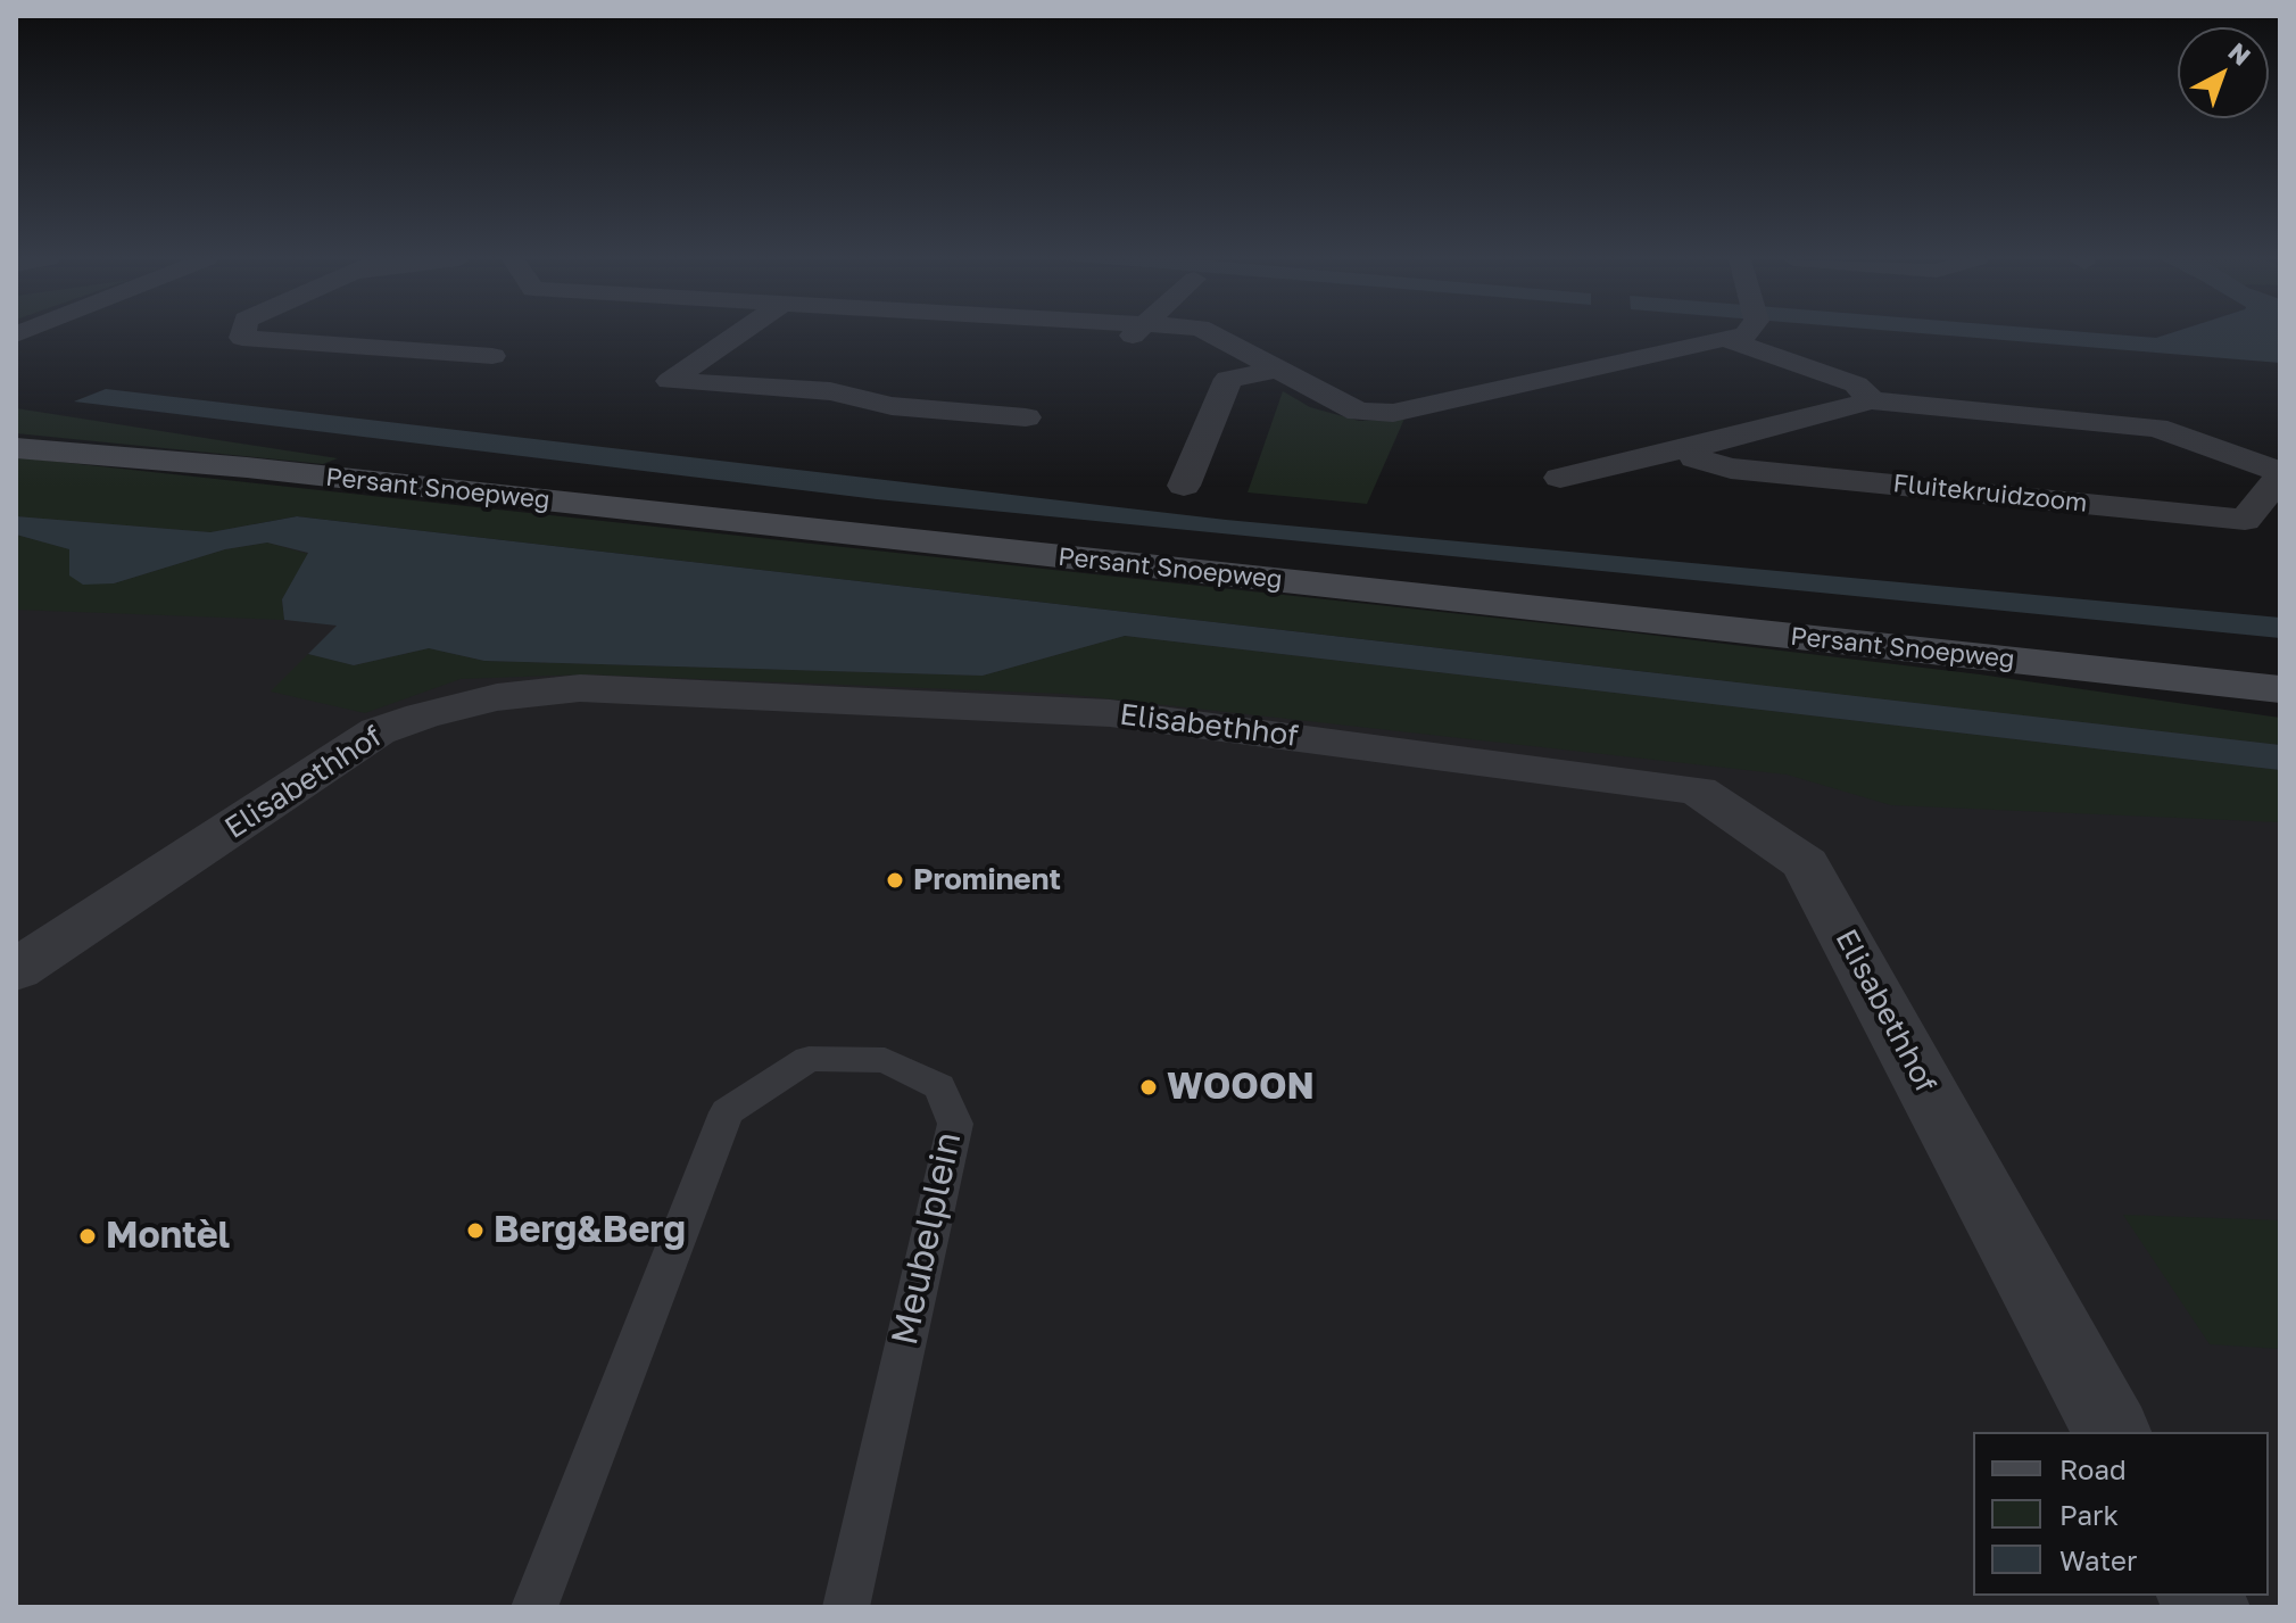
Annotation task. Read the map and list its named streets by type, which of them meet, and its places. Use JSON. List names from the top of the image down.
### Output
{
  "streets": {
    "main road": ["Persant Snoepweg"],
    "street": ["Fluitekruidzoom", "Elisabethhof"],
    "lane": ["Meubelplein"]
  },
  "places": [
    "Prominent",
    "WOOON",
    "Berg&Berg",
    "Montèl"
  ],
  "legend": ["Road", "Park", "Water"],
  "north": "top right"
}
